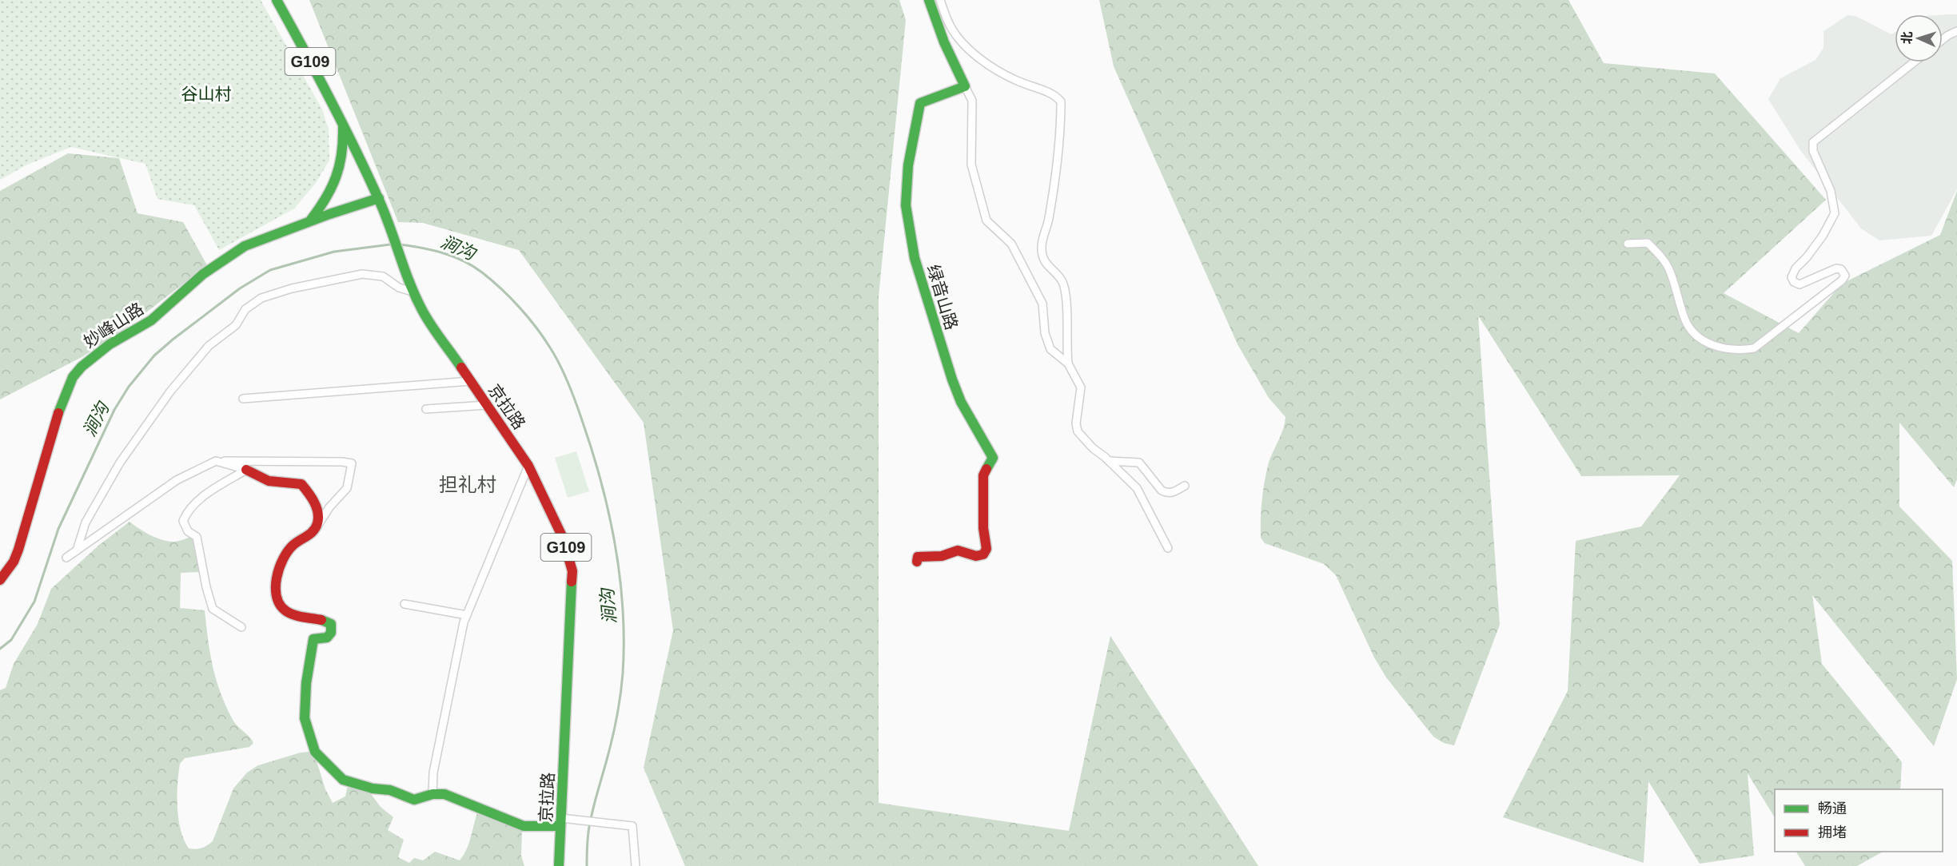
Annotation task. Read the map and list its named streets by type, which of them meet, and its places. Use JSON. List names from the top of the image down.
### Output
{
  "streets": {
    "main road": [
      "G109",
      "绿音山路",
      "妙峰山路",
      "京拉路"
    ]
  },
  "crossings": [
    ["妙峰山路", "京拉路"]
  ],
  "districts": ["担礼村"],
  "water": ["涧沟"],
  "parks": ["谷山村"],
  "legend": ["畅通", "拥堵"],
  "north": "left"
}
